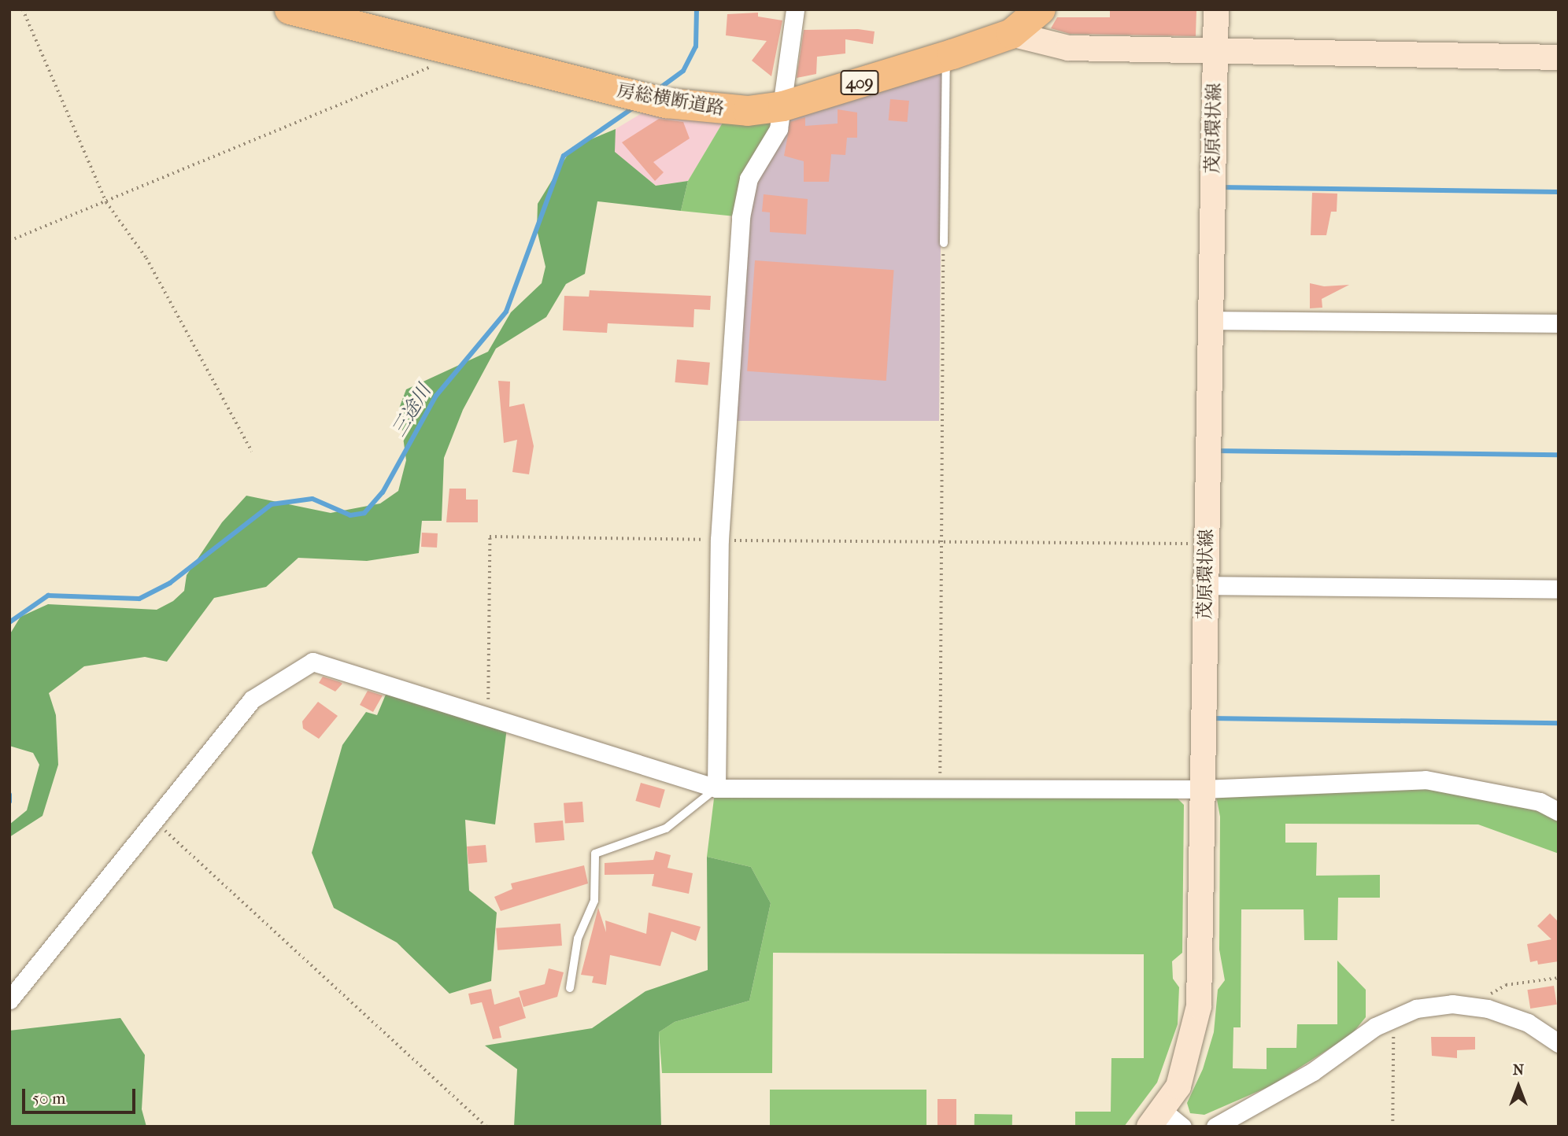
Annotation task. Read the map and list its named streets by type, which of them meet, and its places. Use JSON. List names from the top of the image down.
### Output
{
  "streets": {
    "highway": ["409", "房総横断道路"],
    "main road": ["茂原環状線"]
  },
  "water": ["三途川"],
  "scale_bar": "50 m",
  "north": "top"
}
